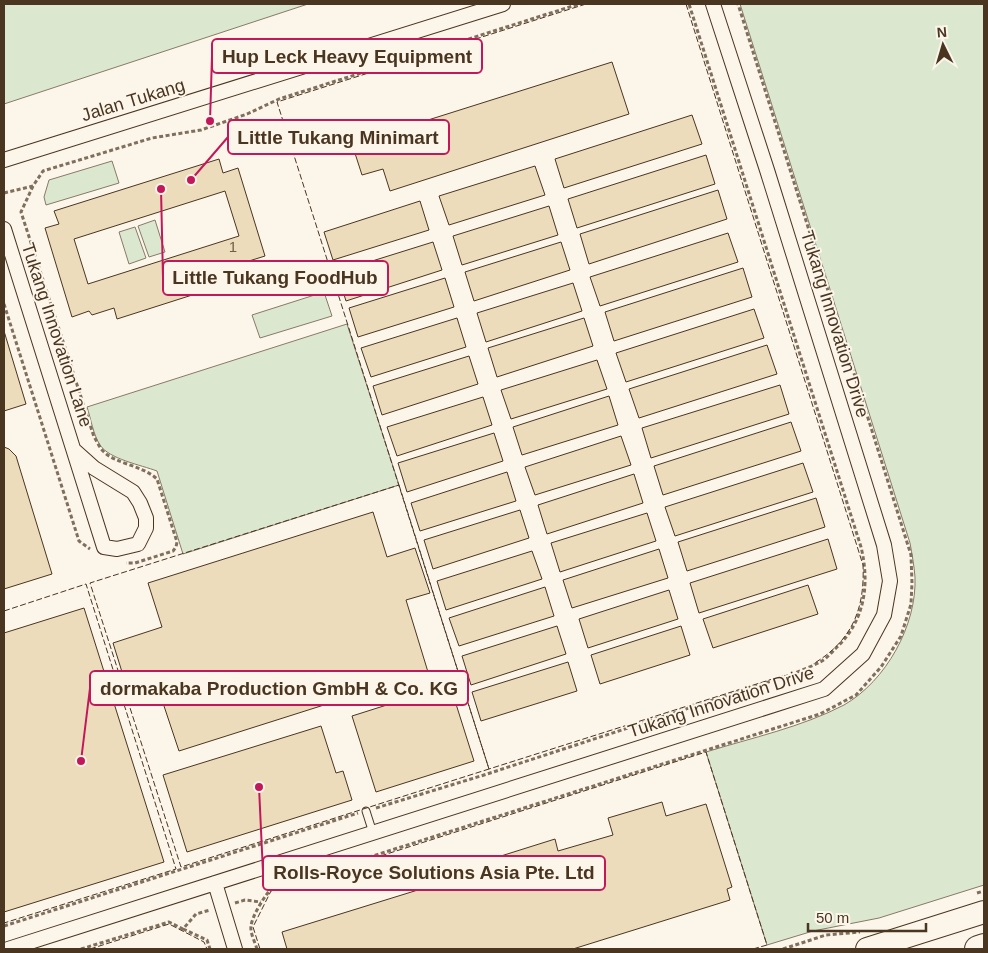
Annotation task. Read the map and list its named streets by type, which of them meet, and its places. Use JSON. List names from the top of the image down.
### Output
{
  "streets": {
    "street": ["Jalan Tukang", "Tukang Innovation Drive", "Tukang Innovation Lane"]
  },
  "places": [
    "Hup Leck Heavy Equipment",
    "Little Tukang Minimart",
    "Little Tukang FoodHub",
    "dormakaba Production GmbH & Co. KG",
    "Rolls-Royce Solutions Asia Pte. Ltd"
  ],
  "house_numbers": ["1"],
  "scale_bar": "50 m",
  "north": "top"
}
